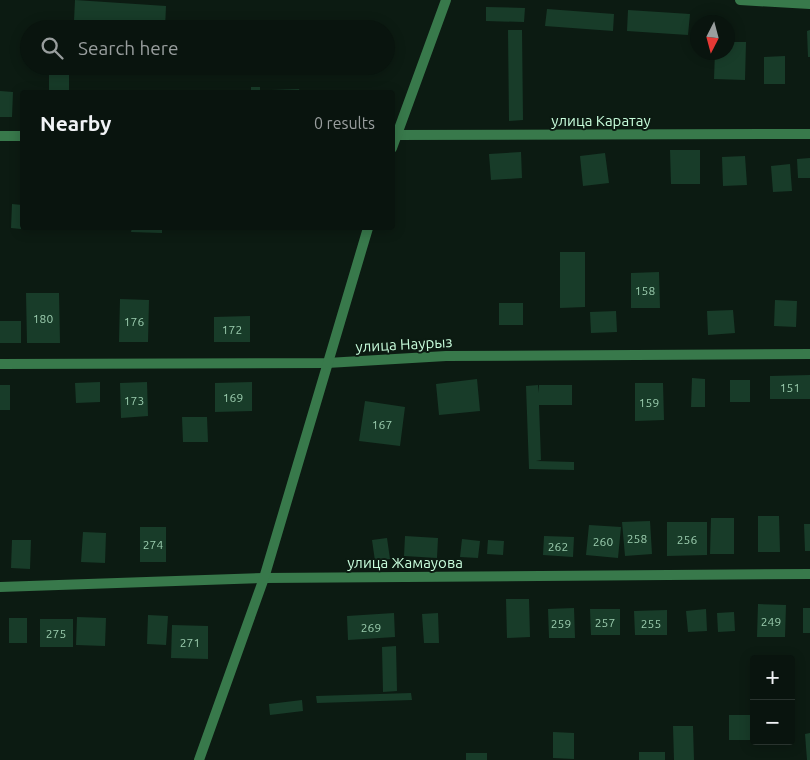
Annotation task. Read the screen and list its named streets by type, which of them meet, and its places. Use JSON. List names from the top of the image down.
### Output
{
  "streets": {
    "street": ["улица Каратау", "улица Наурыз", "улица Жамауова"]
  },
  "house_numbers": [
    "158",
    "180",
    "176",
    "172",
    "151",
    "169",
    "173",
    "159",
    "167",
    "258",
    "256",
    "260",
    "274",
    "262",
    "249",
    "257",
    "259",
    "255",
    "269",
    "275",
    "271"
  ],
  "north": "bottom",
  "page": {
    "search": "Search here",
    "heading": ["Nearby", "0 results"],
    "map_buttons": ["+", "−"]
  }
}
